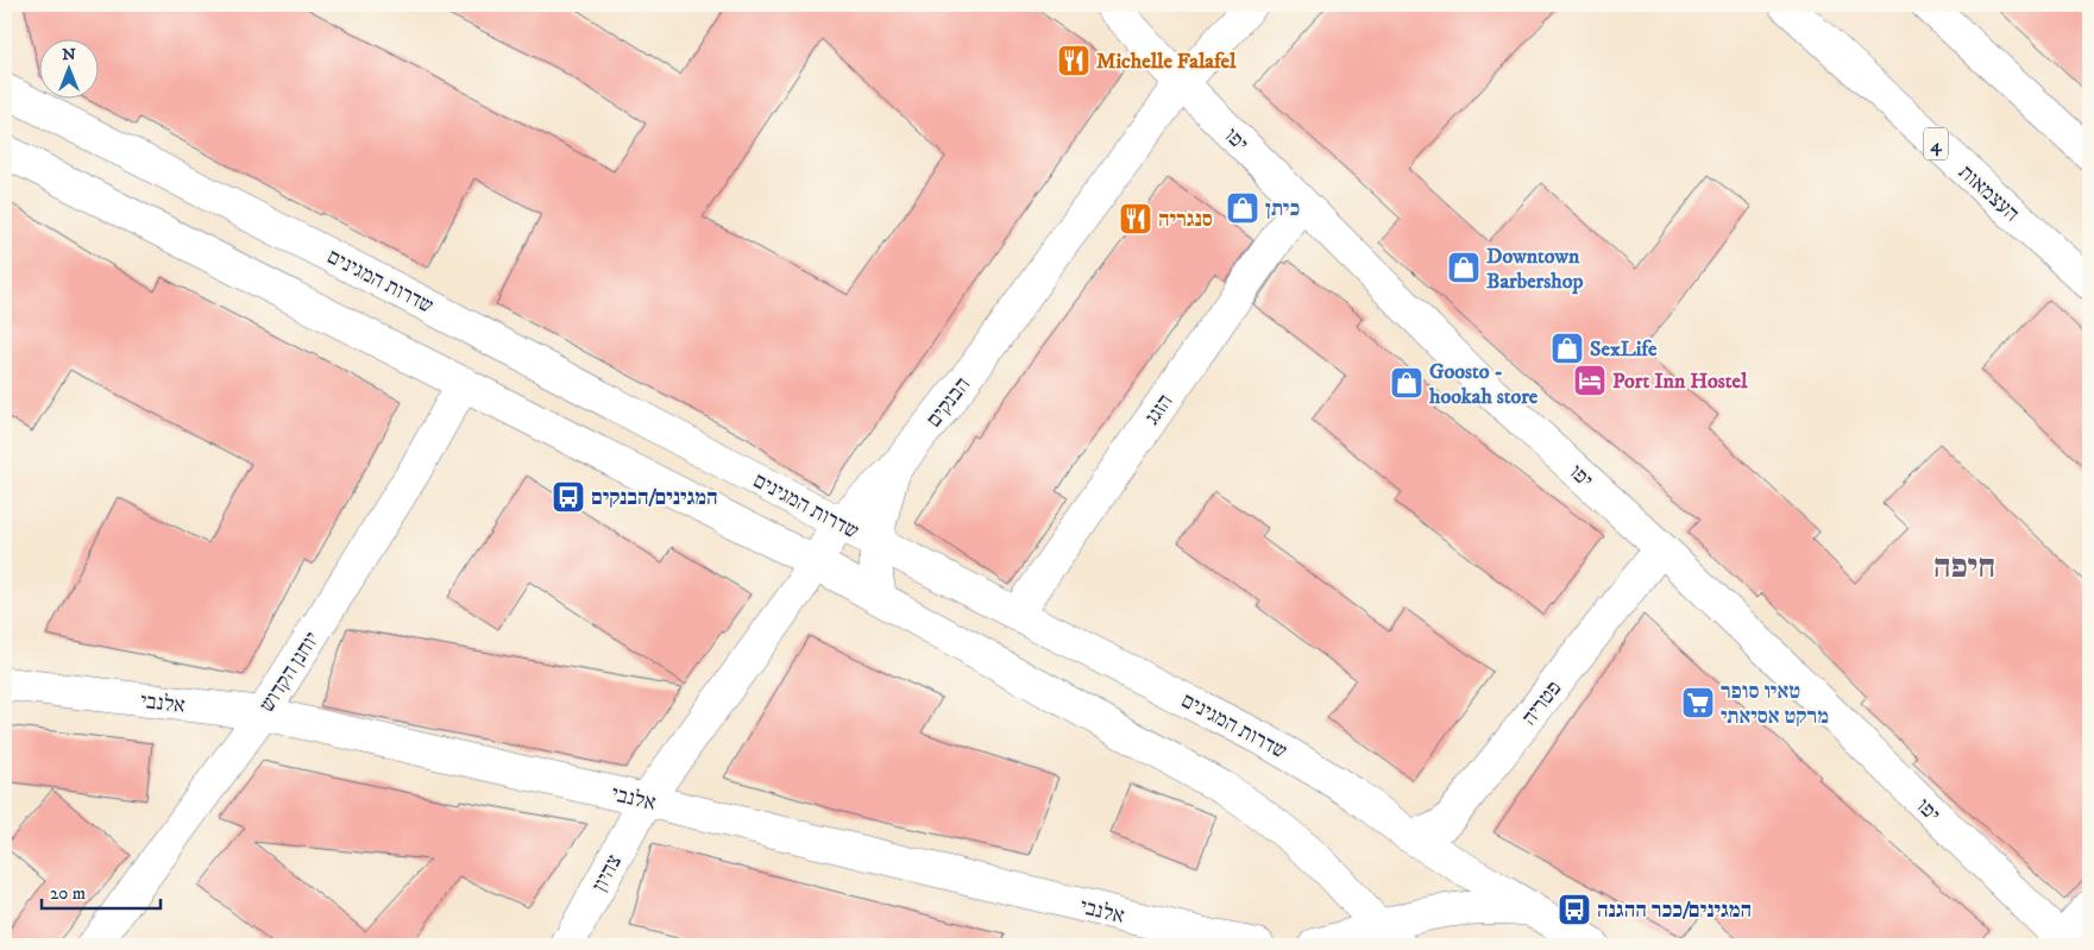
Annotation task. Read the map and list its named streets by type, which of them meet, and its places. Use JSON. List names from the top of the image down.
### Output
{
  "streets": {
    "main road": [
      "יפו",
      "4",
      "העצמאות",
      "שדרות המגינים",
      "הבנקים",
      "הזגג",
      "יוחנן הקדוש",
      "אלנבי",
      "פטריה",
      "צהיון"
    ]
  },
  "crossings": [
    ["יפו", "הבנקים"],
    ["יפו", "הזגג"],
    ["יפו", "פטריה"],
    ["שדרות המגינים", "הבנקים"],
    ["שדרות המגינים", "הזגג"],
    ["שדרות המגינים", "פטריה"],
    ["הבנקים", "אלנבי"],
    ["הבנקים", "צהיון"],
    ["יוחנן הקדוש", "אלנבי"],
    ["אלנבי", "צהיון"]
  ],
  "districts": ["חיפה"],
  "places": {
    "restaurant": ["Michelle Falafel", "סנגריה"],
    "shop": [
      "כיתן",
      "Downtown Barbershop",
      "SexLife",
      "Goosto - hookah store"
    ],
    "hotel": ["Port Inn Hostel"],
    "bus stop": ["המגינים/הבנקים", "המגינים/ככר ההגנה"],
    "supermarket": ["טאיו סופר מרקט אסיאתי"]
  },
  "scale_bar": "20 m",
  "north": "top"
}
